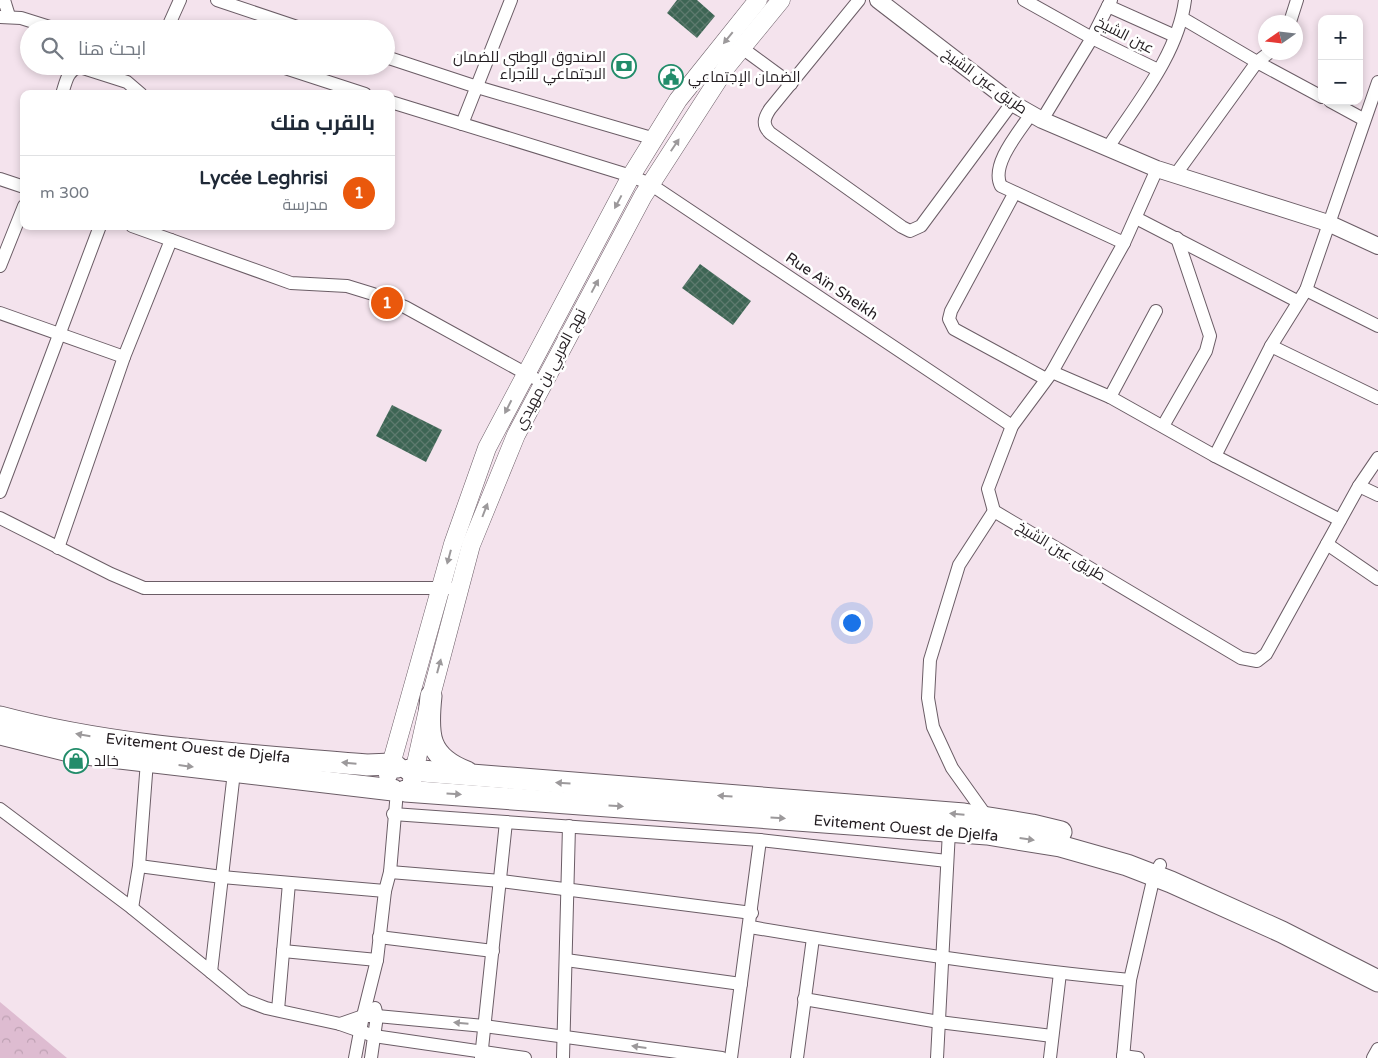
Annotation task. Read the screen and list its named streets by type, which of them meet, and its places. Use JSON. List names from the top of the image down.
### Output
{
  "streets": {
    "highway": ["Evitement Ouest de Djelfa"],
    "main road": ["نهج العربي بن مهيدي"],
    "street": ["عين الشيخ", "طريق عين الشيخ", "Rue Aïn Sheikh"]
  },
  "crossings": [
    ["Rue Aïn Sheikh", "نهج العربي بن مهيدي"],
    ["نهج العربي بن مهيدي", "Evitement Ouest de Djelfa"]
  ],
  "places": {
    "bank": ["الصندوق الوطني للضمان الاجتماعي للأجراء"],
    "public building": ["الضمان الإجتماعي"],
    "shop": ["خالد"]
  },
  "north": "left",
  "page": {
    "map_buttons": ["+", "−"],
    "search": "ابحث هنا",
    "heading": "بالقرب منك",
    "list": [
      {
        "mark": "1",
        "name": "Lycée Leghrisi",
        "note": "مدرسة",
        "value": "300 m"
      }
    ],
    "pins": "1"
  }
}
